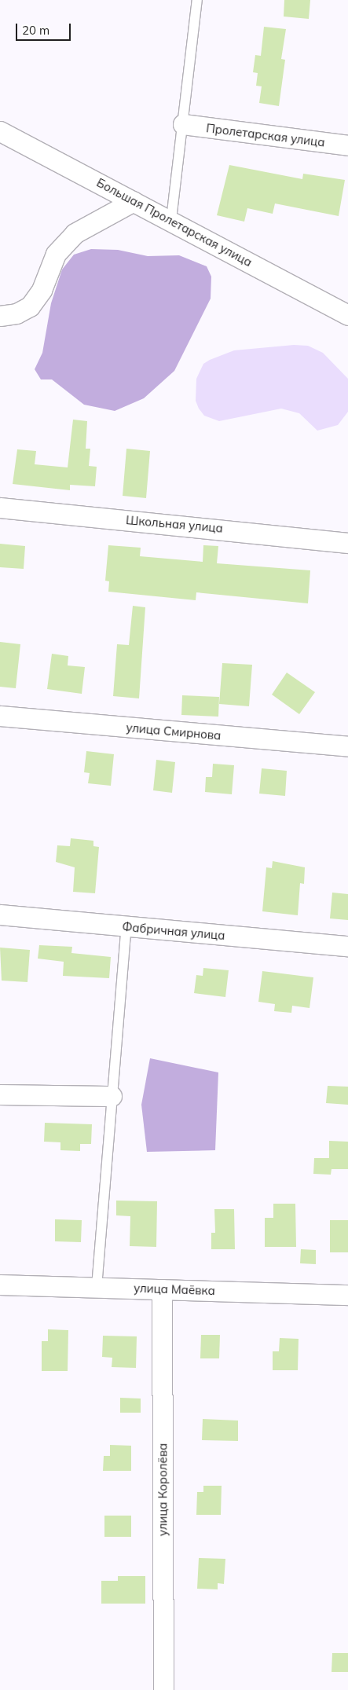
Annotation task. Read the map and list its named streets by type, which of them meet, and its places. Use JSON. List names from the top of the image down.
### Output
{
  "streets": {
    "street": [
      "Пролетарская улица",
      "Большая Пролетарская улица",
      "Школьная улица",
      "улица Смирнова",
      "Фабричная улица",
      "улица Маёвка",
      "улица Королёва"
    ]
  },
  "crossings": [
    ["улица Маёвка", "улица Королёва"]
  ],
  "scale_bar": "20 m"
}
